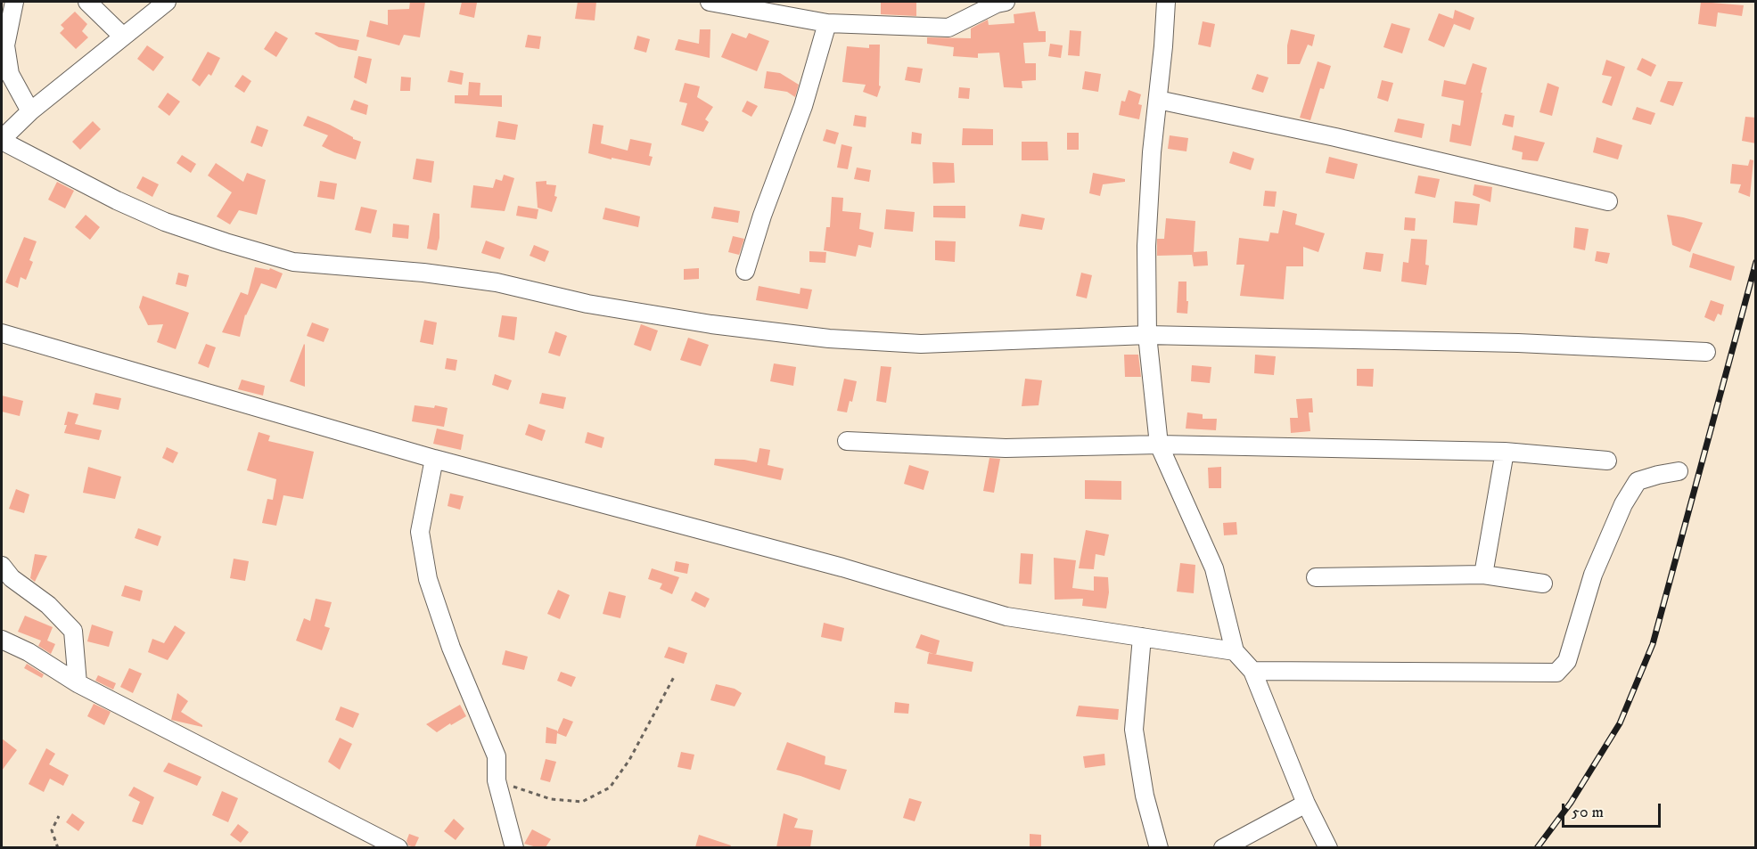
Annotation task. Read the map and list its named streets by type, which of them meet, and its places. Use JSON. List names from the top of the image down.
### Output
{
  "scale_bar": "50 m"
}
